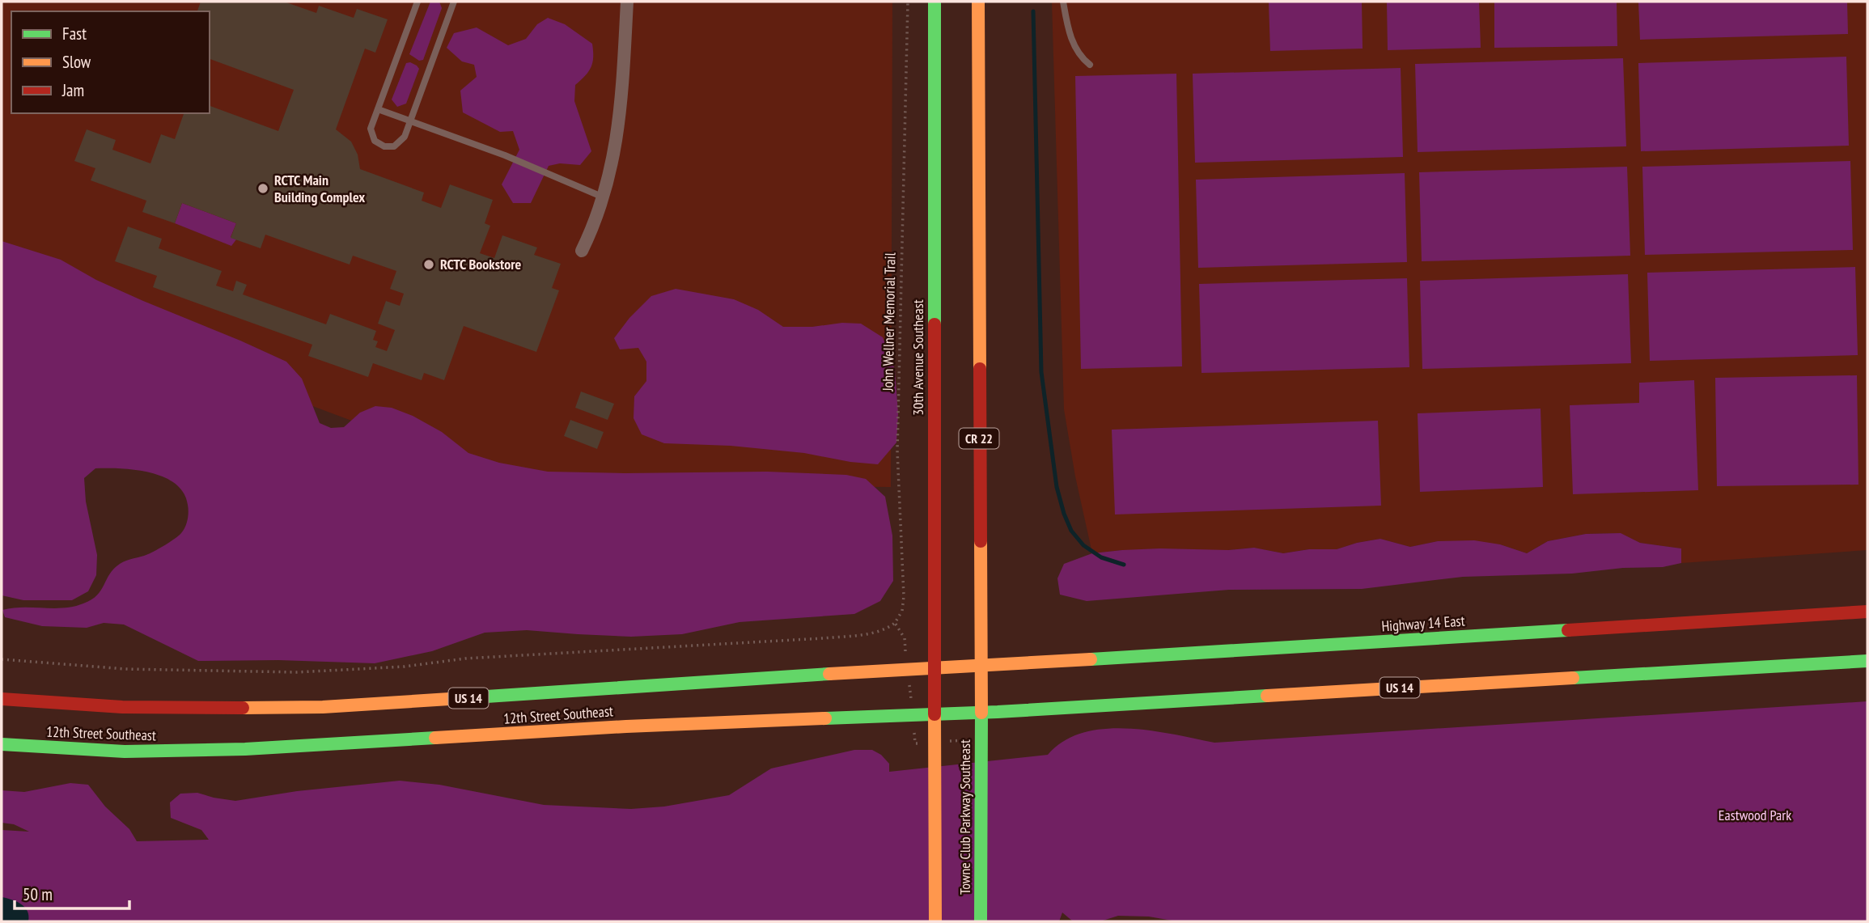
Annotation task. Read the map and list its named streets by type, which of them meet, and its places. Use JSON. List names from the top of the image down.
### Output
{
  "streets": {
    "main road": [
      "30th Avenue Southeast",
      "CR 22",
      "Highway 14 East",
      "US 14",
      "12th Street Southeast",
      "Towne Club Parkway Southeast"
    ],
    "path": ["John Wellner Memorial Trail"]
  },
  "crossings": [
    ["30th Avenue Southeast", "12th Street Southeast"],
    ["CR 22", "Highway 14 East"],
    ["CR 22", "US 14"],
    ["CR 22", "12th Street Southeast"],
    ["CR 22", "Towne Club Parkway Southeast"],
    ["Highway 14 East", "12th Street Southeast"],
    ["US 14", "12th Street Southeast"],
    ["US 14", "Towne Club Parkway Southeast"],
    ["12th Street Southeast", "Towne Club Parkway Southeast"]
  ],
  "parks": ["Eastwood Park"],
  "places": ["RCTC Main Building Complex", "RCTC Bookstore"],
  "legend": ["Fast", "Slow", "Jam"],
  "scale_bar": "50 m"
}
